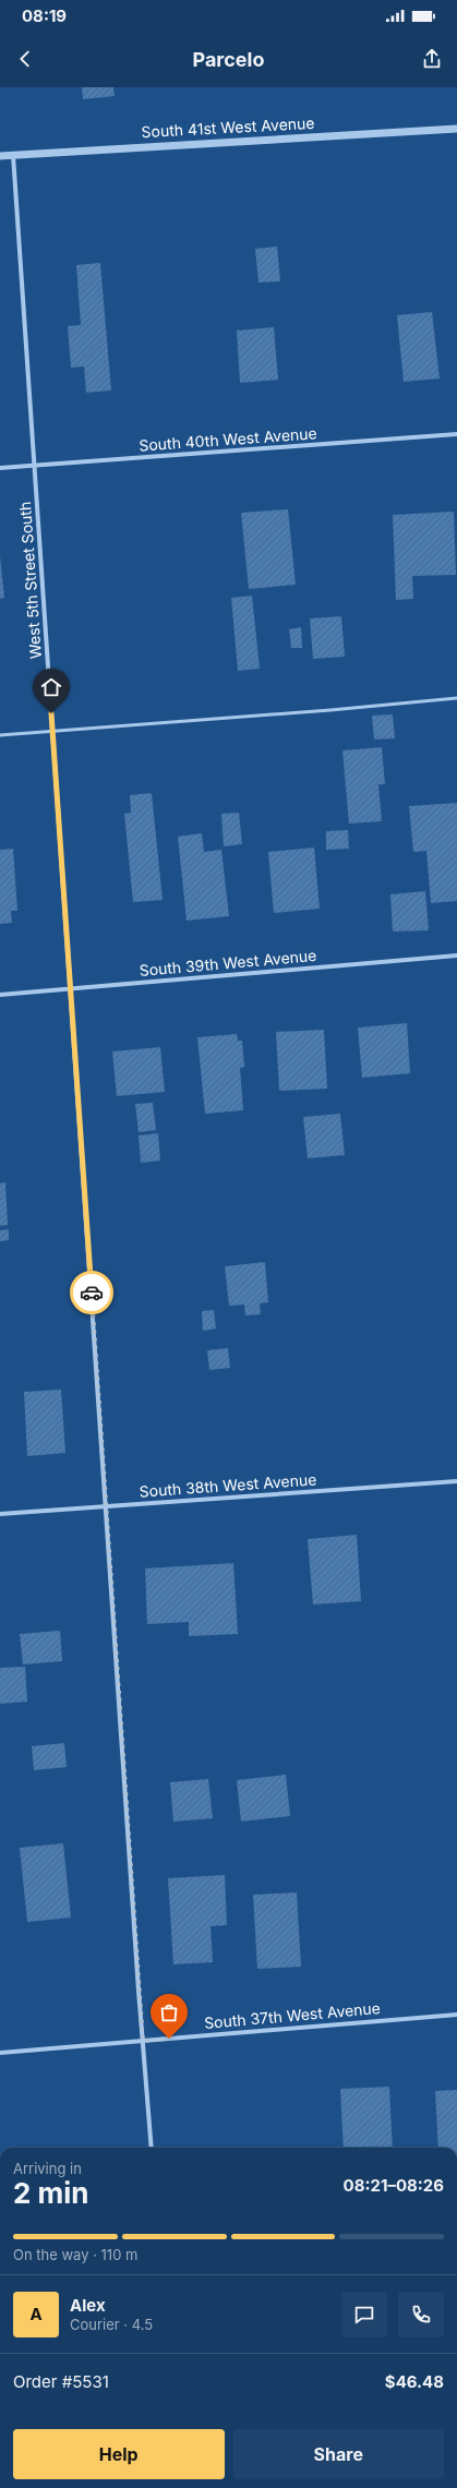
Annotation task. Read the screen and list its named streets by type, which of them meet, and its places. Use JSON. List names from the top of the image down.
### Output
{
  "streets": {
    "street": [
      "South 41st West Avenue",
      "South 40th West Avenue",
      "West 5th Street South",
      "South 39th West Avenue",
      "South 38th West Avenue",
      "South 37th West Avenue"
    ]
  },
  "crossings": [
    ["South 41st West Avenue", "West 5th Street South"],
    ["South 40th West Avenue", "West 5th Street South"],
    ["West 5th Street South", "South 39th West Avenue"],
    ["West 5th Street South", "South 38th West Avenue"],
    ["West 5th Street South", "South 37th West Avenue"]
  ],
  "page": {
    "status": "08:19",
    "header": "Parcelo",
    "heading": ["2 min", "Arriving in", "08:21–08:26"],
    "panel": [
      "Alex",
      "Courier · 4.5",
      "Order #5531",
      "$46.48"
    ],
    "bar": "On the way · 110 m",
    "round": "A",
    "buttons": ["Help", "Share"]
  }
}
